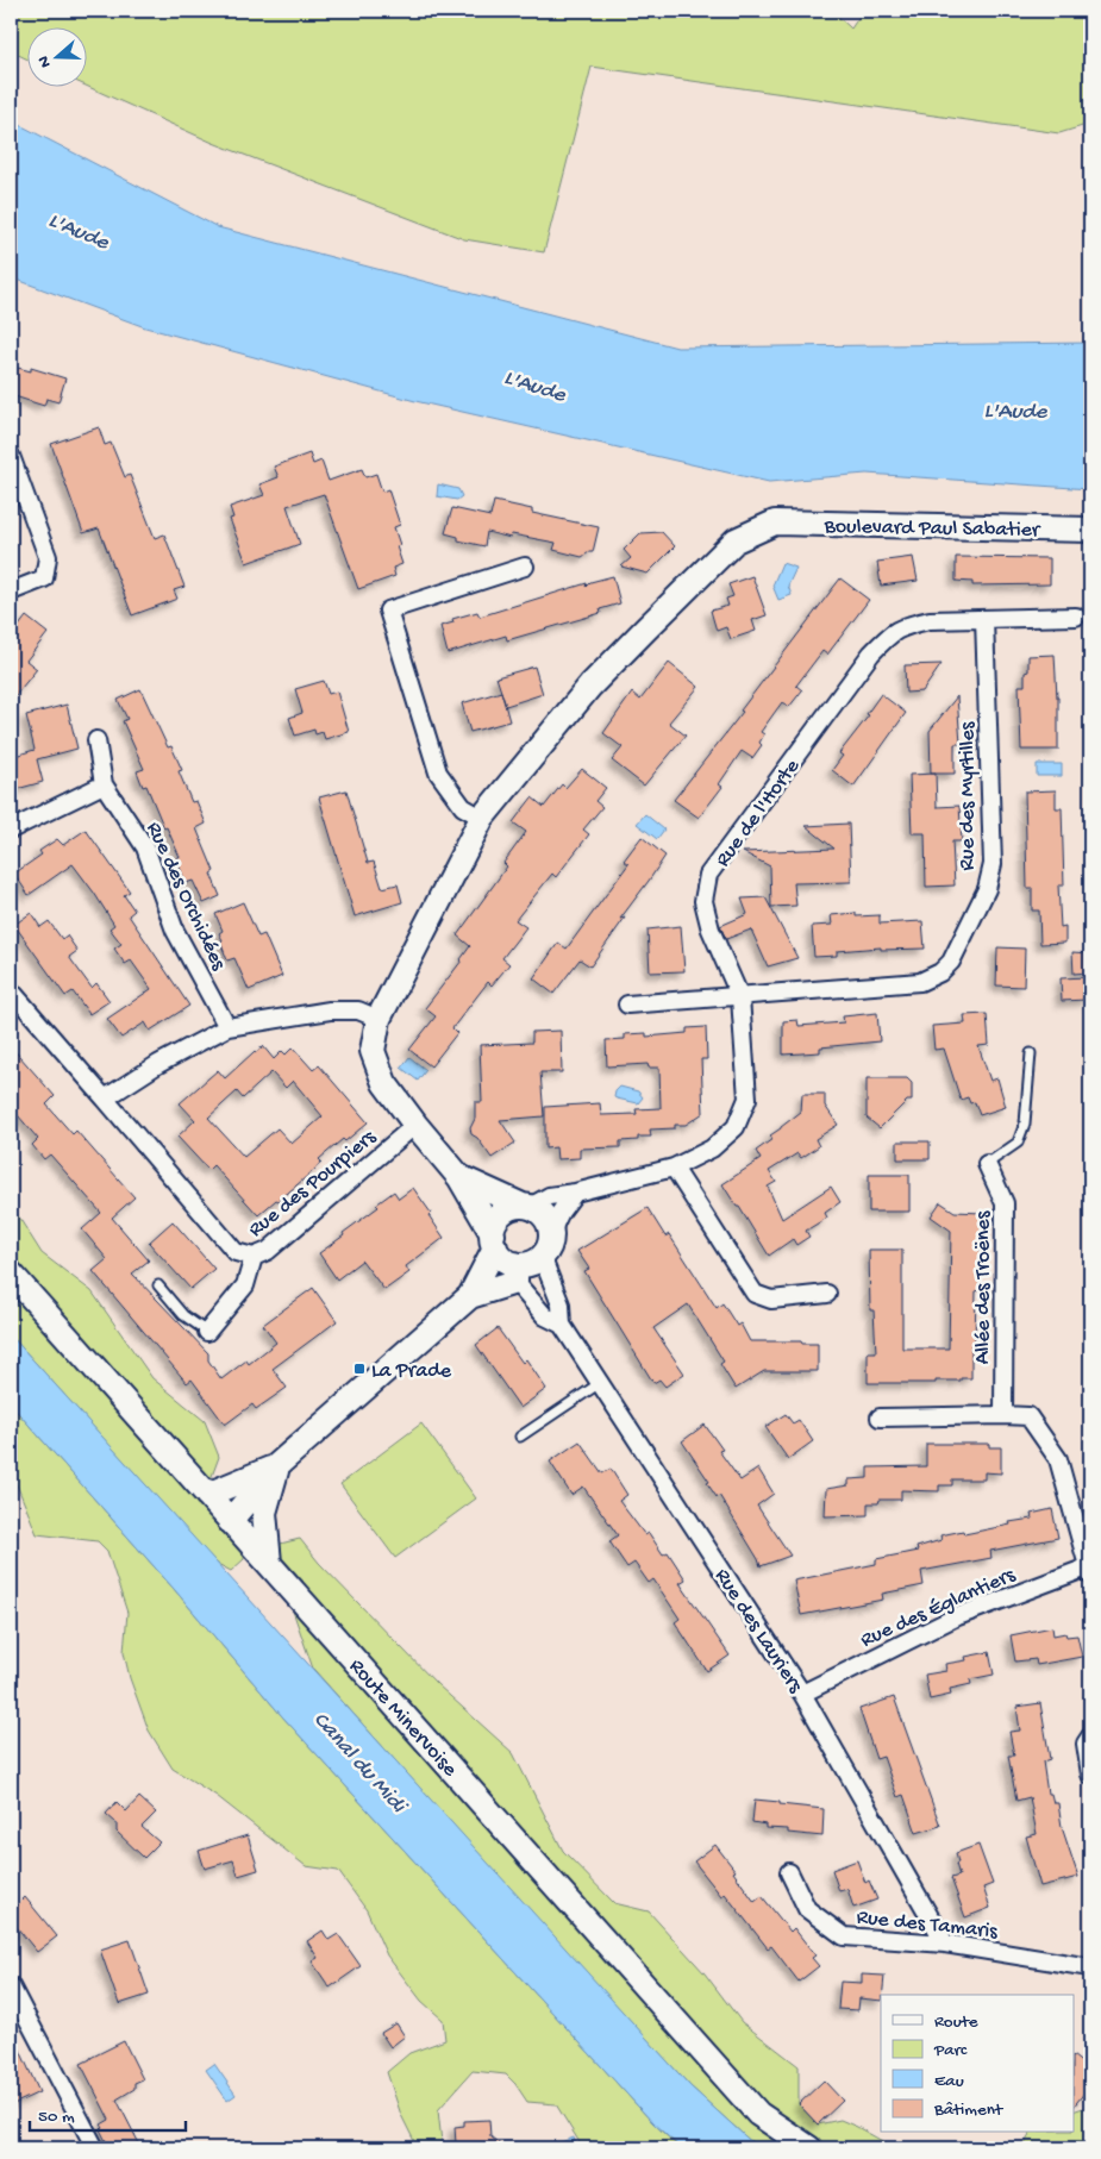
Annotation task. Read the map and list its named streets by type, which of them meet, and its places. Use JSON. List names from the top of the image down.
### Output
{
  "streets": {
    "street": [
      "Boulevard Paul Sabatier",
      "Rue des Myrtilles",
      "Rue de l'Horte",
      "Rue des Orchidées",
      "Rue des Pourpiers",
      "Allée des Troënes",
      "Rue des Églantiers",
      "Rue des Lauriers",
      "Route Minervoise",
      "Rue des Tamaris"
    ]
  },
  "crossings": [
    ["Rue des Myrtilles", "Rue de l'Horte"],
    ["Rue de l'Horte", "Rue des Lauriers"],
    ["Rue des Églantiers", "Rue des Lauriers"],
    ["Rue des Lauriers", "Rue des Tamaris"]
  ],
  "water": ["L'Aude", "Canal du Midi"],
  "places": {
    "transit": ["La Prade"]
  },
  "legend": [
    "Route",
    "Parc",
    "Eau",
    "Bâtiment"
  ],
  "scale_bar": "50 m",
  "north": "left"
}
